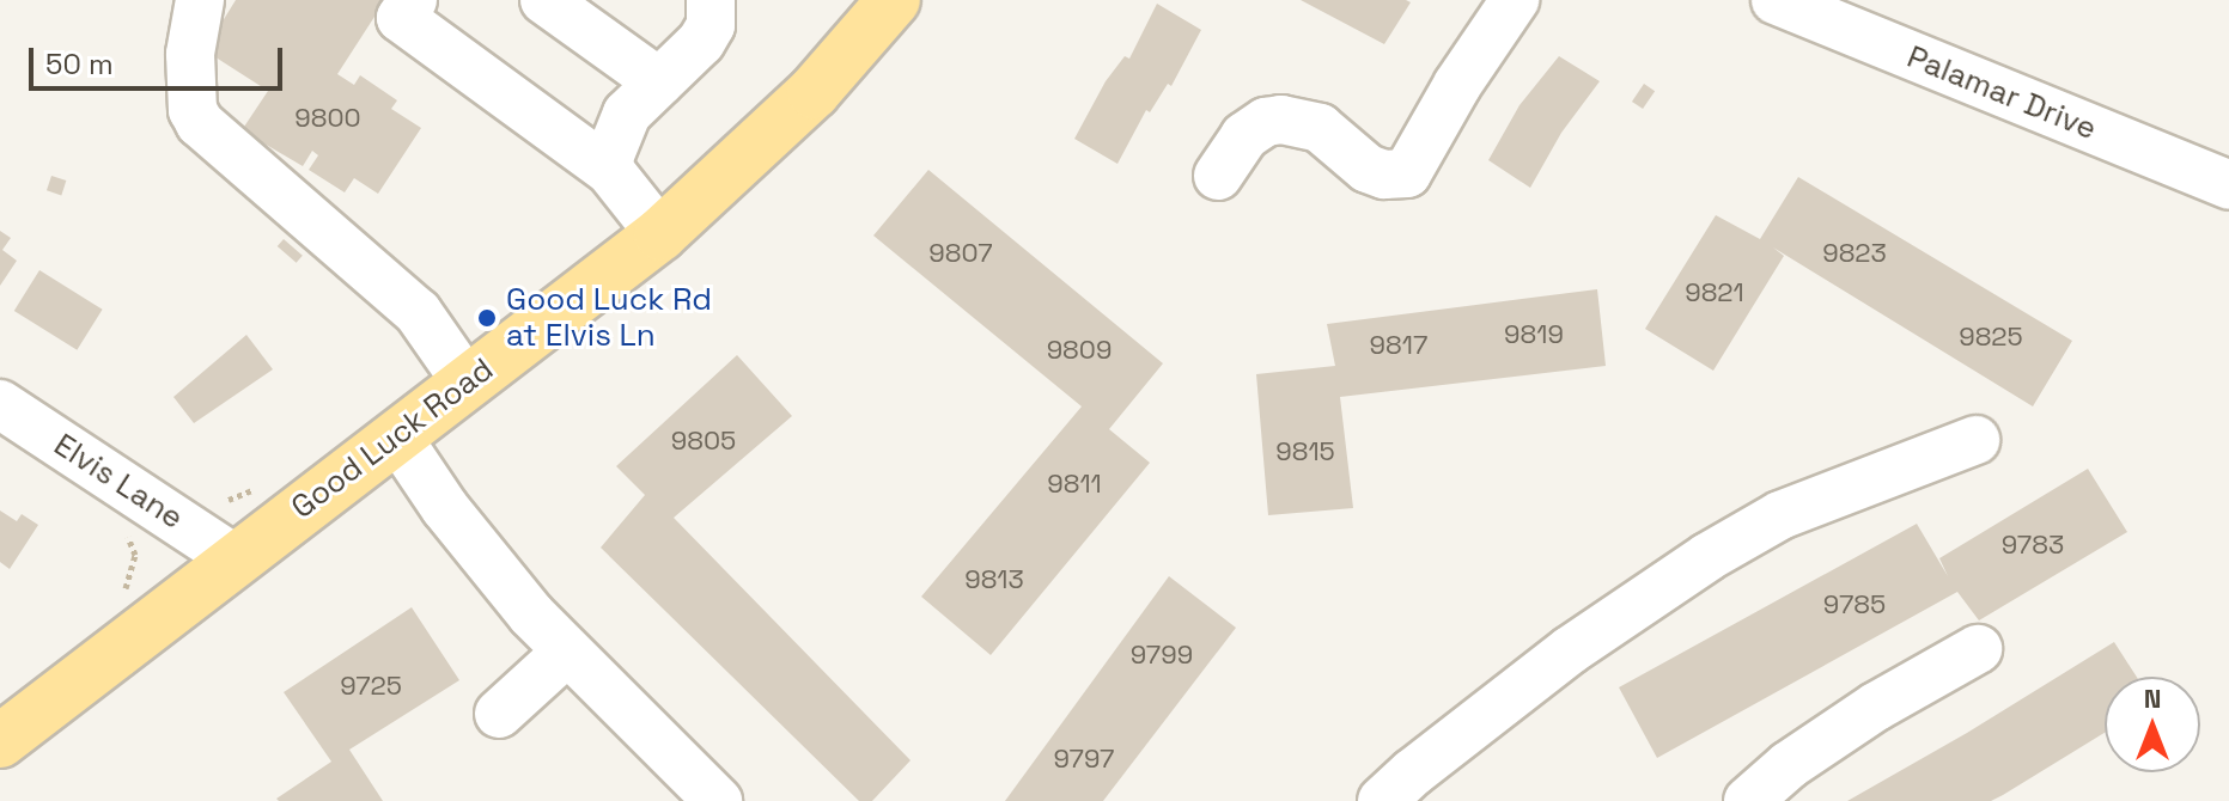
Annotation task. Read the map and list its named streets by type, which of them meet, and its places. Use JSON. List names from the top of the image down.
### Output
{
  "streets": {
    "main road": ["Good Luck Road"],
    "street": ["Palamar Drive", "Elvis Lane"]
  },
  "crossings": [
    ["Good Luck Road", "Elvis Lane"]
  ],
  "places": ["Good Luck Rd at Elvis Ln"],
  "house_numbers": [
    "9800",
    "9807",
    "9823",
    "9821",
    "9819",
    "9825",
    "9817",
    "9809",
    "9805",
    "9815",
    "9811",
    "9783",
    "9813",
    "9785",
    "9799",
    "9725",
    "9797"
  ],
  "scale_bar": "50 m",
  "north": "top"
}
